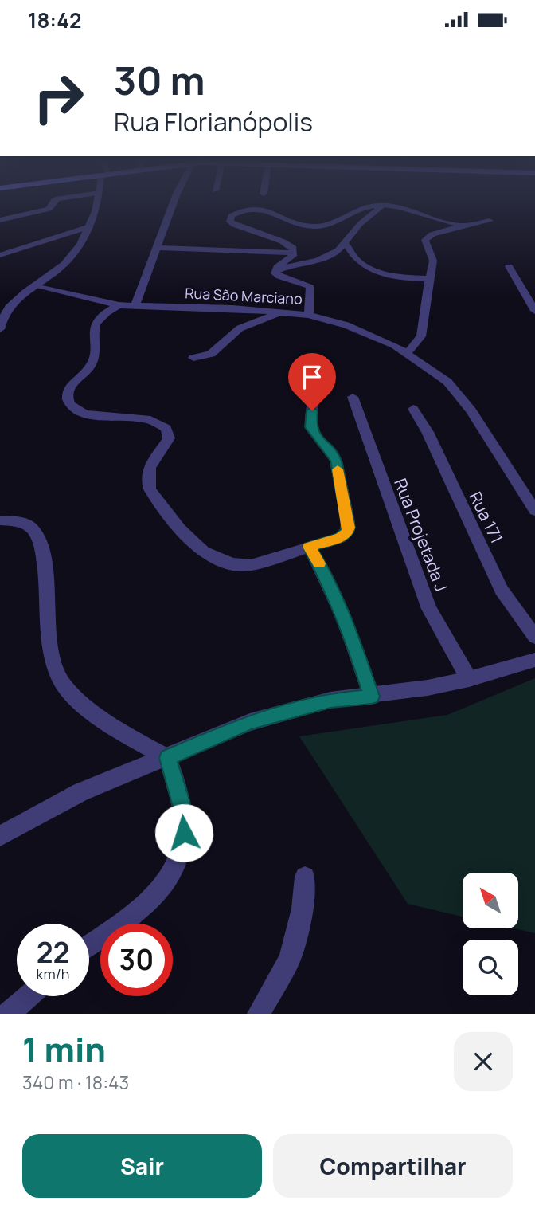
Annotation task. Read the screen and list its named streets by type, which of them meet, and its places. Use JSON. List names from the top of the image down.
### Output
{
  "streets": {
    "street": ["Rua São Marciano", "Rua 171", "Rua Projetada J"]
  },
  "north": "top left",
  "page": {
    "status": "18:42",
    "turn": ["30 m", "Rua Florianópolis"],
    "speed": "22 km/h",
    "limit": "30",
    "heading": ["1 min", "340 m · 18:43"],
    "buttons": ["Sair", "Compartilhar"]
  }
}
